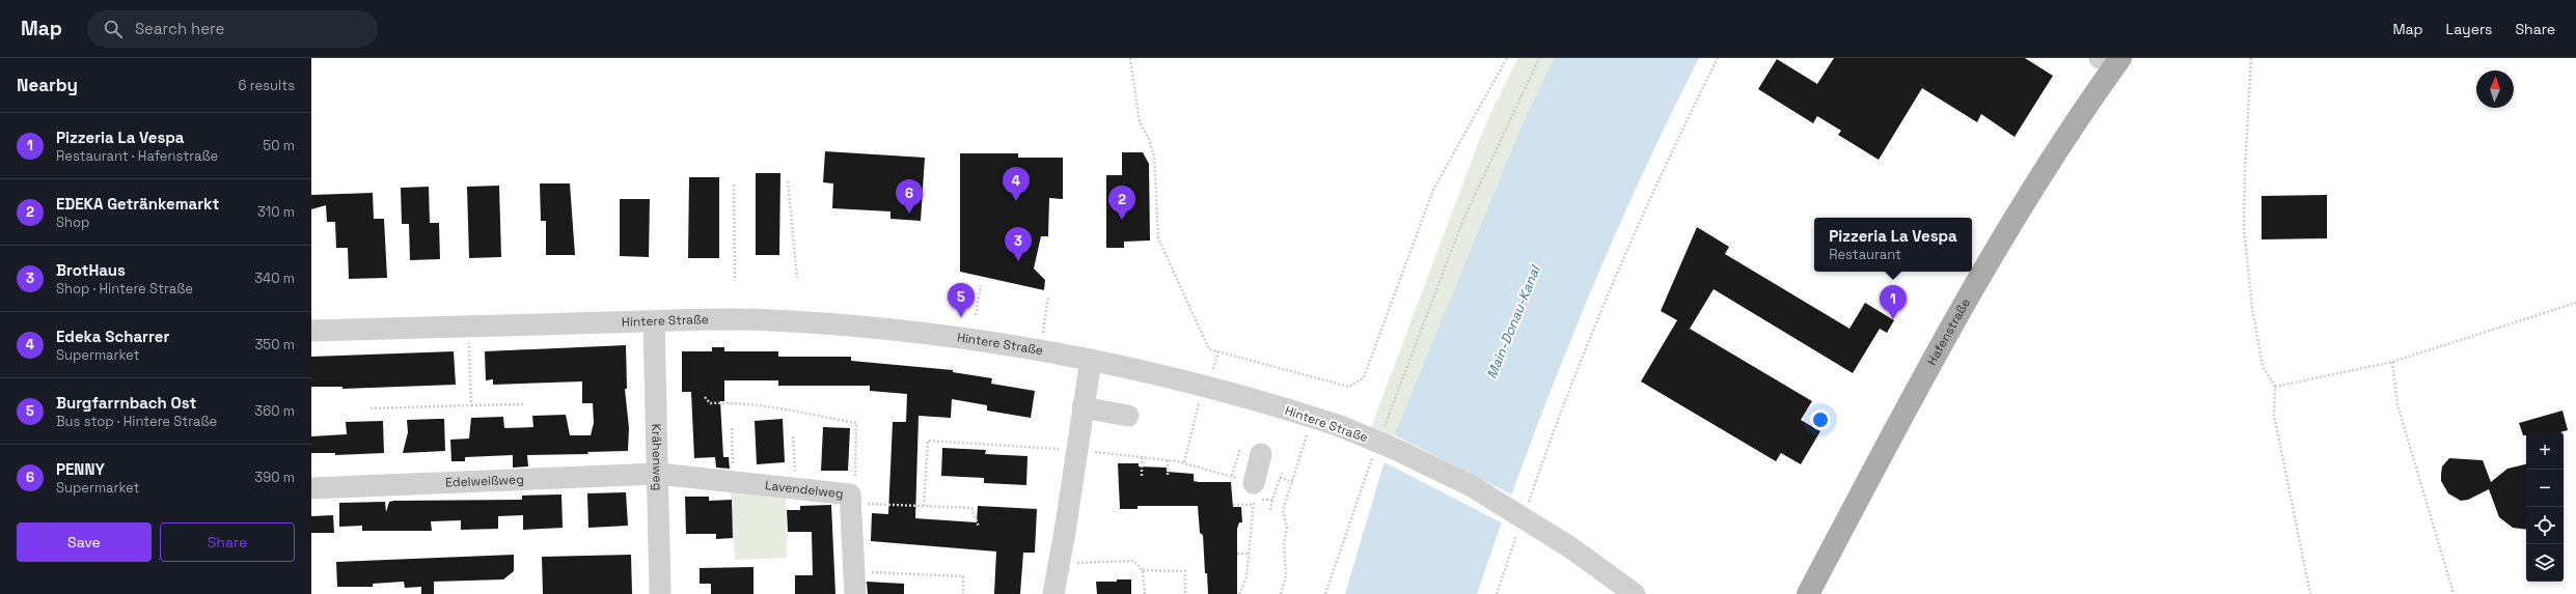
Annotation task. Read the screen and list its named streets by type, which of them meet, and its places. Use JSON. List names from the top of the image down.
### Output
{
  "streets": {
    "main road": ["Hafenstraße"],
    "street": [
      "Hintere Straße",
      "Krähenweg",
      "Edelweißweg",
      "Lavendelweg"
    ]
  },
  "crossings": [
    ["Hintere Straße", "Krähenweg"],
    ["Krähenweg", "Edelweißweg"],
    ["Krähenweg", "Lavendelweg"],
    ["Edelweißweg", "Lavendelweg"]
  ],
  "water": ["Main-Donau-Kanal"],
  "north": "top",
  "page": {
    "header": "Map",
    "search": "Search here",
    "nav": ["Map", "Layers", "Share"],
    "heading": ["Nearby", "6 results"],
    "list": [
      {
        "mark": "1",
        "name": "Pizzeria La Vespa",
        "note": "Restaurant · Hafenstraße",
        "value": "50 m"
      },
      {
        "mark": "2",
        "name": "EDEKA Getränkemarkt",
        "note": "Shop",
        "value": "310 m"
      },
      {
        "mark": "3",
        "name": "BrotHaus",
        "note": "Shop · Hintere Straße",
        "value": "340 m"
      },
      {
        "mark": "4",
        "name": "Edeka Scharrer",
        "note": "Supermarket",
        "value": "350 m"
      },
      {
        "mark": "5",
        "name": "Burgfarrnbach Ost",
        "note": "Bus stop · Hintere Straße",
        "value": "360 m"
      },
      {
        "mark": "6",
        "name": "PENNY",
        "note": "Supermarket",
        "value": "390 m"
      }
    ],
    "pins": [
      "4",
      "6",
      "2",
      "3",
      "5",
      "1"
    ],
    "popup": ["Pizzeria La Vespa", "Restaurant"],
    "map_buttons": ["+", "−"],
    "buttons": ["Save", "Share"]
  }
}
